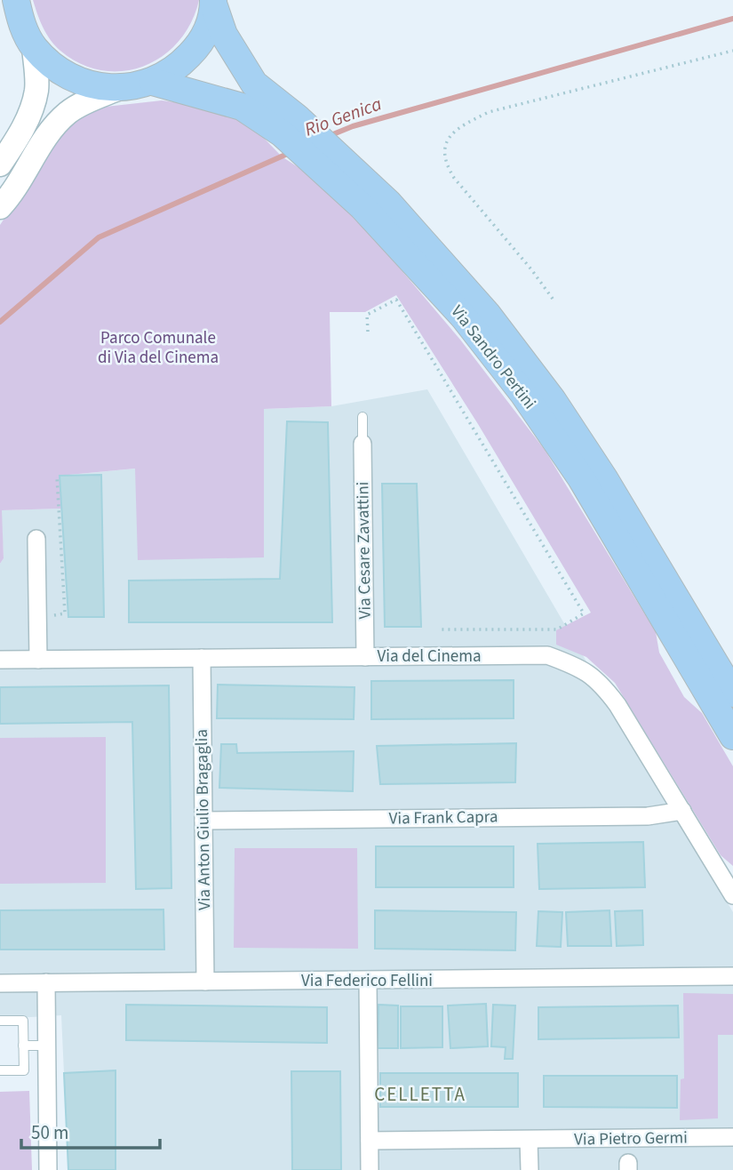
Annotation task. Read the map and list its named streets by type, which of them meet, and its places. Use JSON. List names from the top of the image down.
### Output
{
  "streets": {
    "main road": ["Via Sandro Pertini"],
    "street": [
      "Via Cesare Zavattini",
      "Via del Cinema",
      "Via Frank Capra",
      "Via Anton Giulio Bragaglia",
      "Via Federico Fellini",
      "Via Pietro Germi"
    ]
  },
  "crossings": [
    ["Via Cesare Zavattini", "Via del Cinema"],
    ["Via del Cinema", "Via Frank Capra"],
    ["Via del Cinema", "Via Anton Giulio Bragaglia"],
    ["Via Frank Capra", "Via Anton Giulio Bragaglia"],
    ["Via Anton Giulio Bragaglia", "Via Federico Fellini"]
  ],
  "districts": ["CELLETTA"],
  "water": ["Rio Genica"],
  "parks": ["Parco Comunale di Via del Cinema"],
  "scale_bar": "50 m"
}
